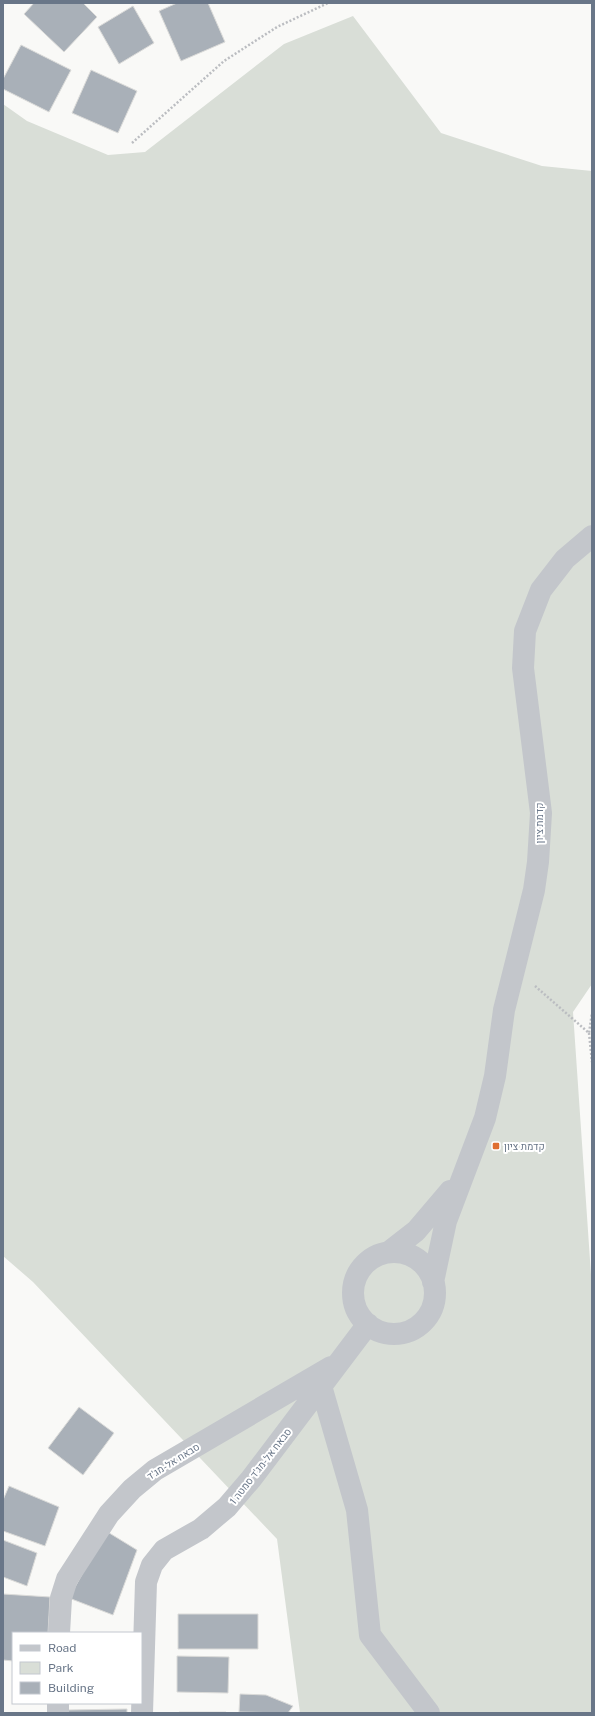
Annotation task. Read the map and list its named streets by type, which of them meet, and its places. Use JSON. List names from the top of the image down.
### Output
{
  "streets": {
    "street": ["קדמת ציון", "סבאח אל-מג'ד", "סבאח אל-מג'ד סמטה 1"]
  },
  "crossings": [
    ["סבאח אל-מג'ד", "סבאח אל-מג'ד סמטה 1"]
  ],
  "places": {
    "transit": ["קדמת ציון"]
  },
  "legend": ["Road", "Park", "Building"]
}
